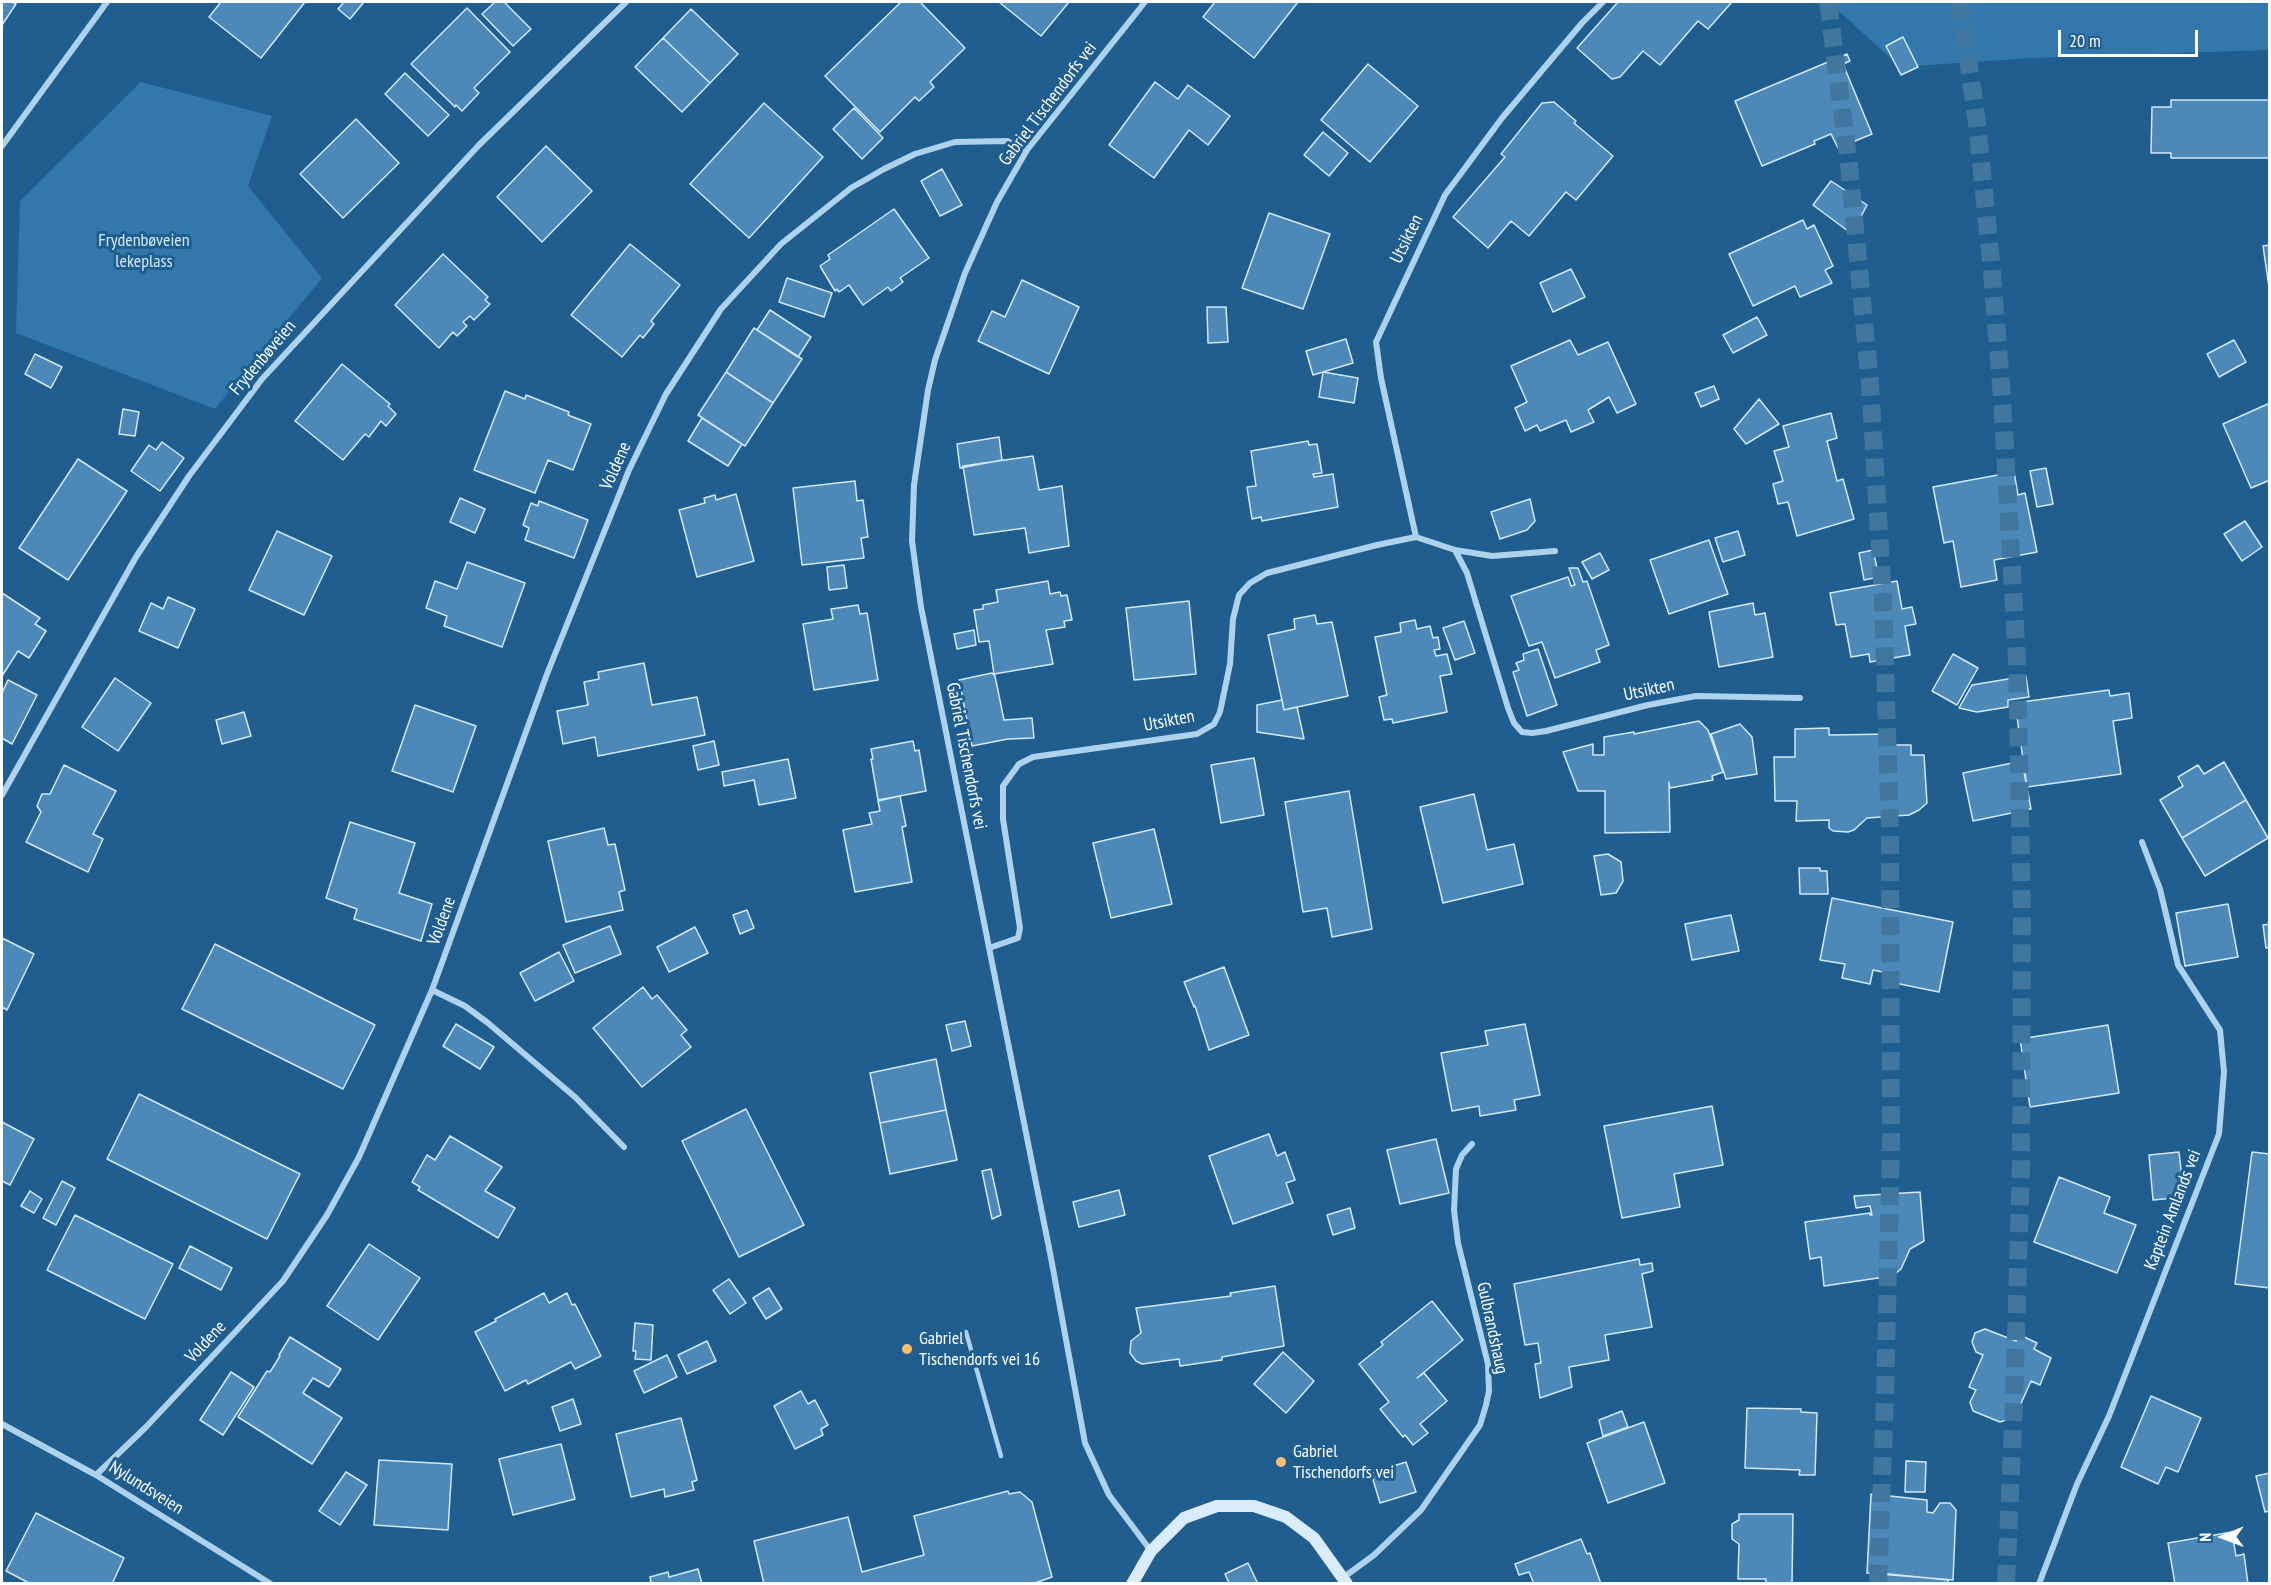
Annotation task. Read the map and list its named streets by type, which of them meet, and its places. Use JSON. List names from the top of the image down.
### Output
{
  "streets": {
    "street": [
      "Gabriel Tischendorfs vei",
      "Utsikten",
      "Frydenbøveien",
      "Voldene",
      "Kaptein Amlands vei",
      "Gulbrandshaug",
      "Nylundsveien"
    ]
  },
  "crossings": [
    ["Gabriel Tischendorfs vei", "Utsikten"],
    ["Gabriel Tischendorfs vei", "Voldene"],
    ["Voldene", "Nylundsveien"]
  ],
  "parks": ["Frydenbøveien lekeplass"],
  "places": ["Gabriel Tischendorfs vei 16", "Gabriel Tischendorfs vei"],
  "scale_bar": "20 m",
  "north": "left"
}
